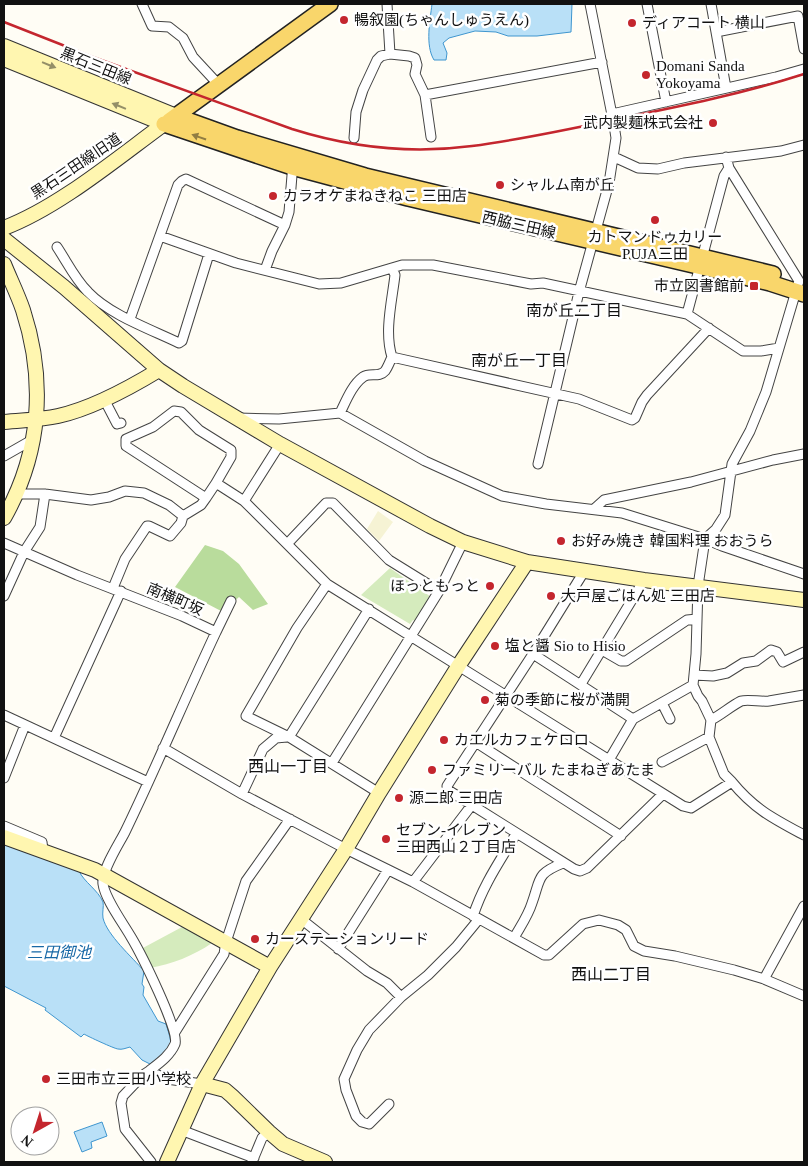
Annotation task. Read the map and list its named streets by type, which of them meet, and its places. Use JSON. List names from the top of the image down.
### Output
{
  "streets": {
    "main road": ["西脇三田線"],
    "street": ["黒石三田線", "黒石三田線旧道", "南横町坂"]
  },
  "crossings": [
    ["黒石三田線", "黒石三田線旧道"],
    ["黒石三田線", "西脇三田線"],
    ["黒石三田線旧道", "西脇三田線"]
  ],
  "districts": [
    "南が丘二丁目",
    "南が丘一丁目",
    "西山一丁目",
    "西山二丁目"
  ],
  "water": ["三田御池"],
  "places": {
    "other": [
      "暢叙園(ちゃんしゅうえん)",
      "ディアコート 横山",
      "Domani Sanda Yokoyama",
      "武内製麺株式会社",
      "シャルム南が丘",
      "カラオケまねきねこ 三田店",
      "カトマンドゥカリー PUJA三田",
      "お好み焼き 韓国料理 おおうら",
      "ほっともっと",
      "大戸屋ごはん処 三田店",
      "塩と醤 Sio to Hisio",
      "菊の季節に桜が満開",
      "カエルカフェケロロ",
      "ファミリーバル たまねぎあたま",
      "源二郎 三田店",
      "セブン-イレブン 三田西山２丁目店",
      "カーステーションリード",
      "三田市立三田小学校"
    ],
    "transit": ["市立図書館前"]
  },
  "north": "bottom left"
}
